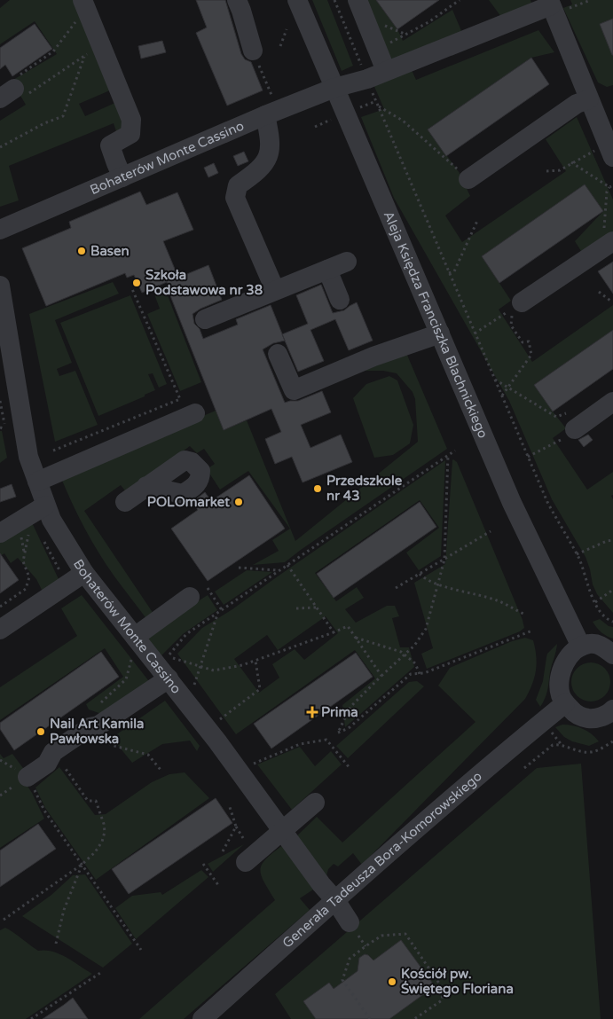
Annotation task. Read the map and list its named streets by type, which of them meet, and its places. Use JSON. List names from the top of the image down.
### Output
{
  "streets": {
    "street": ["Bohaterów Monte Cassino", "Aleja Księdza Franciszka Blachnickiego", "Generała Tadeusza Bora-Komorowskiego"]
  },
  "crossings": [
    ["Bohaterów Monte Cassino", "Aleja Księdza Franciszka Blachnickiego"],
    ["Bohaterów Monte Cassino", "Generała Tadeusza Bora-Komorowskiego"]
  ],
  "places": {
    "other": [
      "Basen",
      "Szkoła Podstawowa nr 38",
      "Przedszkole nr 43",
      "POLOmarket",
      "Nail Art Kamila Pawłowska",
      "Kościół pw. Świętego Floriana"
    ],
    "health": ["Prima"]
  }
}
